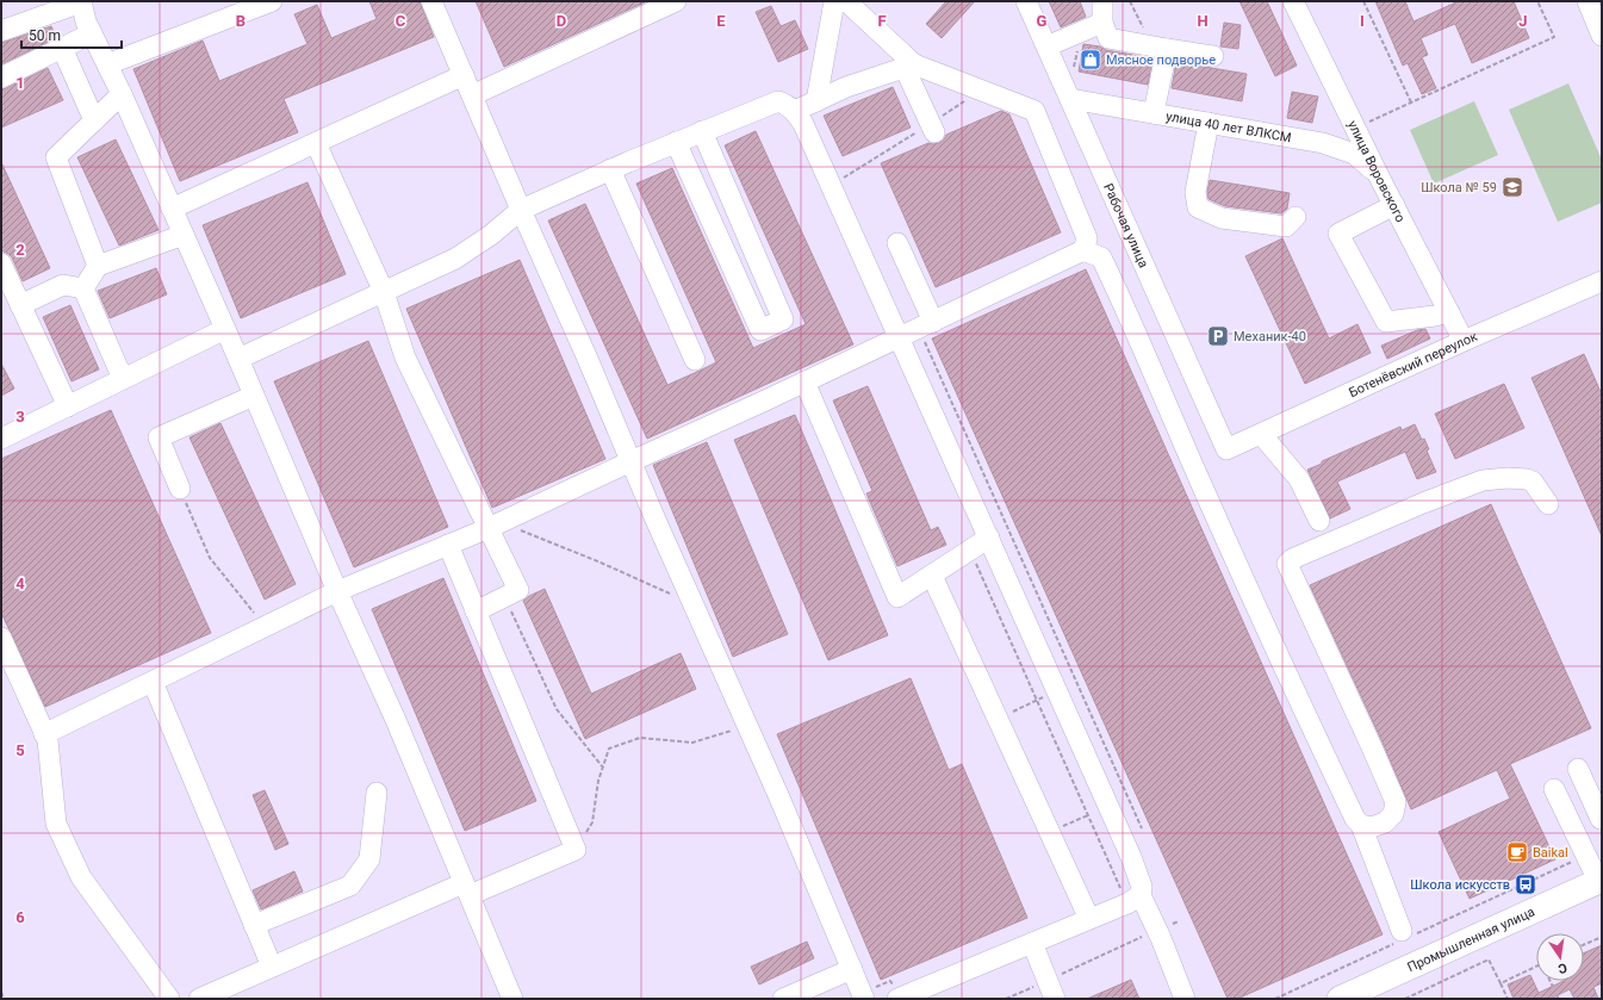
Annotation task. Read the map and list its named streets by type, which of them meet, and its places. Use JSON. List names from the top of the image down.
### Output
{
  "streets": {
    "main road": ["Промышленная улица"],
    "street": [
      "улица 40 лет ВЛКСМ",
      "улица Воровского",
      "Рабочая улица",
      "Ботенёвский переулок"
    ]
  },
  "crossings": [
    ["улица 40 лет ВЛКСМ", "улица Воровского"],
    ["улица 40 лет ВЛКСМ", "Рабочая улица"],
    ["улица Воровского", "Ботенёвский переулок"],
    ["Рабочая улица", "Ботенёвский переулок"]
  ],
  "places": {
    "shop": ["Мясное подворье"],
    "school or university": ["Школа № 59"],
    "parking": ["Механик-40"],
    "cafe": ["Baikal"],
    "bus stop": ["Школа искусств"]
  },
  "scale_bar": "50 m",
  "north": "bottom",
  "grid": {
    "columns": [
      "B",
      "C",
      "D",
      "E",
      "F",
      "G",
      "H",
      "I",
      "J"
    ],
    "rows": [
      "1",
      "2",
      "3",
      "4",
      "5",
      "6"
    ]
  }
}
